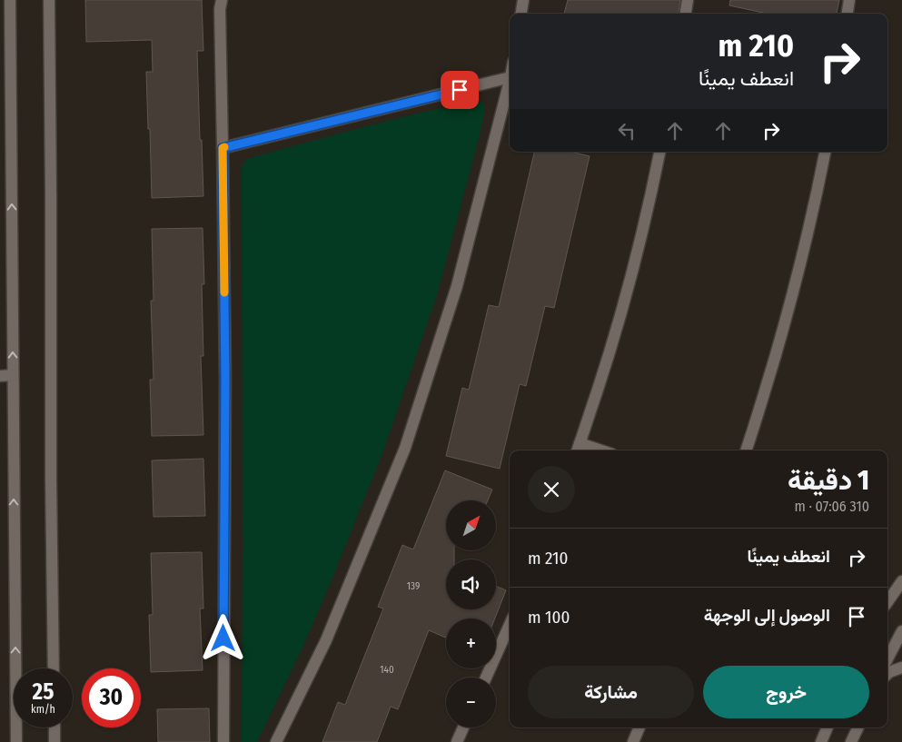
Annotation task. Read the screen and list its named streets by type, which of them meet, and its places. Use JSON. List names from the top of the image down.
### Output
{
  "house_numbers": ["139", "140"],
  "north": "top right",
  "page": {
    "turn": ["210 m", "انعطف يمينًا"],
    "heading": ["1 دقيقة", "310 m · 07:06"],
    "map_buttons": ["+", "−"],
    "list": [
      {
        "name": "انعطف يمينًا",
        "value": "210 m"
      },
      {
        "name": "الوصول إلى الوجهة",
        "value": "100 m"
      }
    ],
    "buttons": ["خروج", "مشاركة"],
    "speed": "25 km/h",
    "limit": "30"
  }
}
